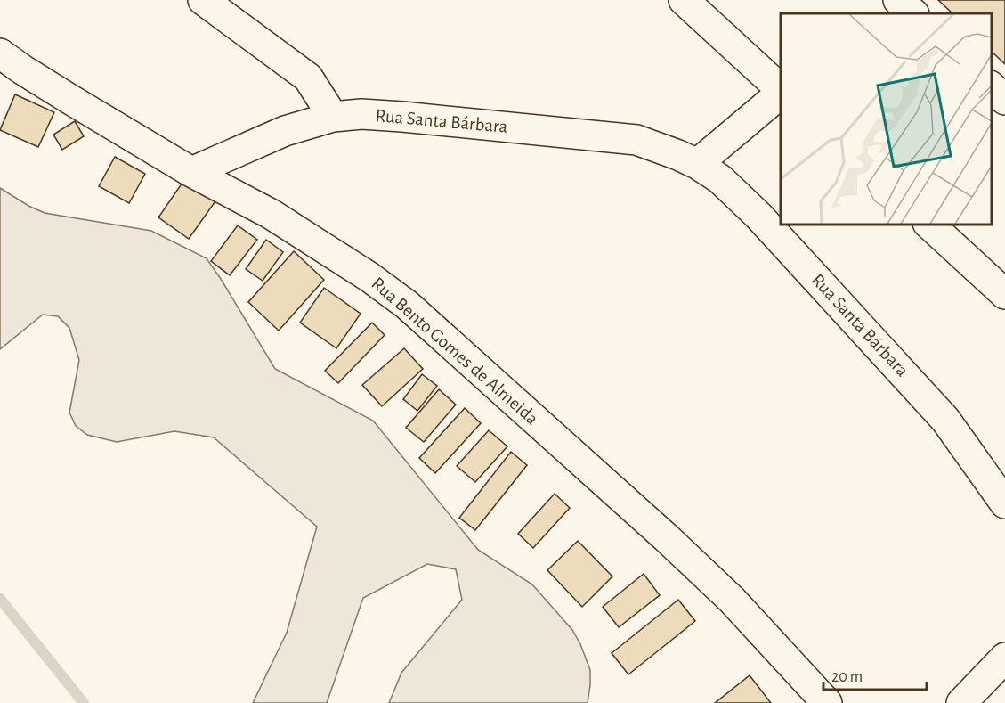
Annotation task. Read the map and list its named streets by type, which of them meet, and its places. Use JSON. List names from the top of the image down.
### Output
{
  "streets": {
    "main road": ["Rua Santa Bárbara", "Rua Bento Gomes de Almeida"]
  },
  "crossings": [
    ["Rua Santa Bárbara", "Rua Bento Gomes de Almeida"]
  ],
  "scale_bar": "20 m"
}
